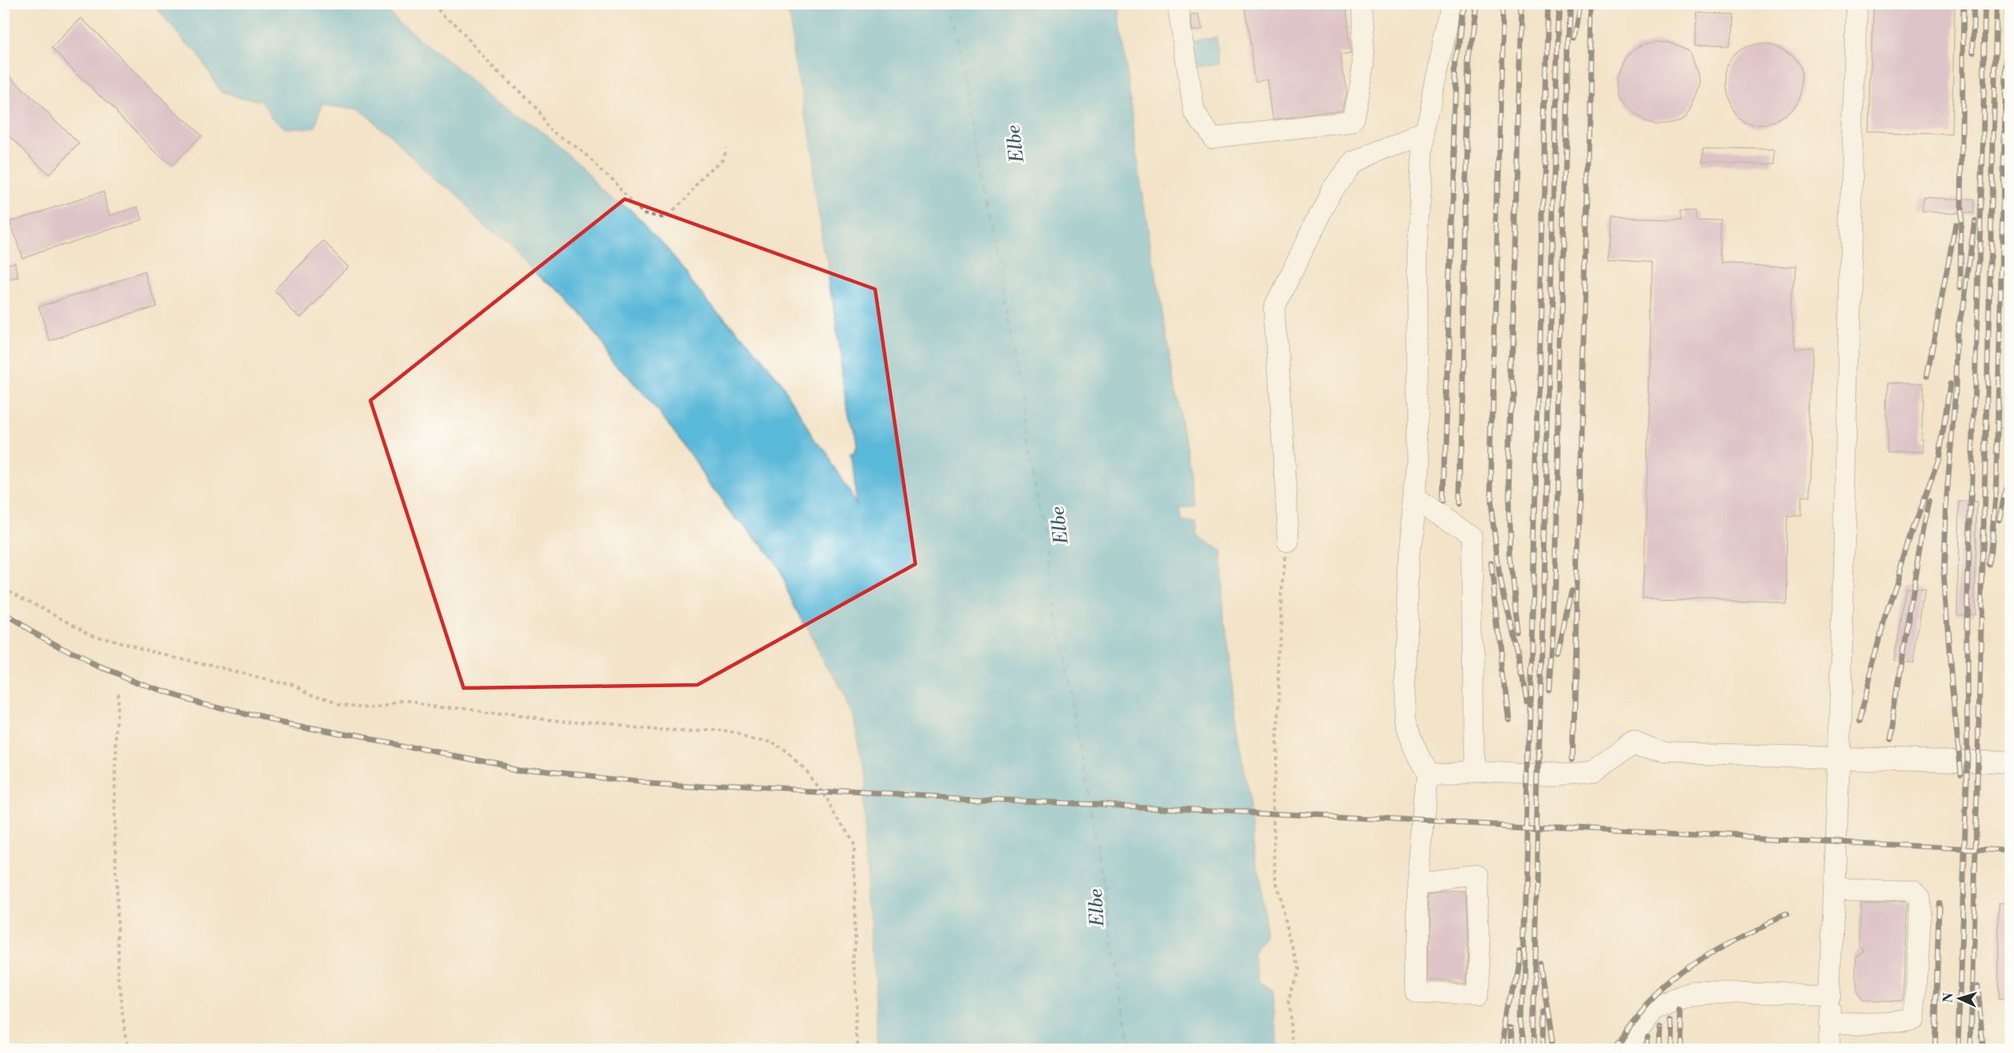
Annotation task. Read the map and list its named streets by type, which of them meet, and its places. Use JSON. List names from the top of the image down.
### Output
{
  "water": ["Elbe"],
  "north": "left"
}
